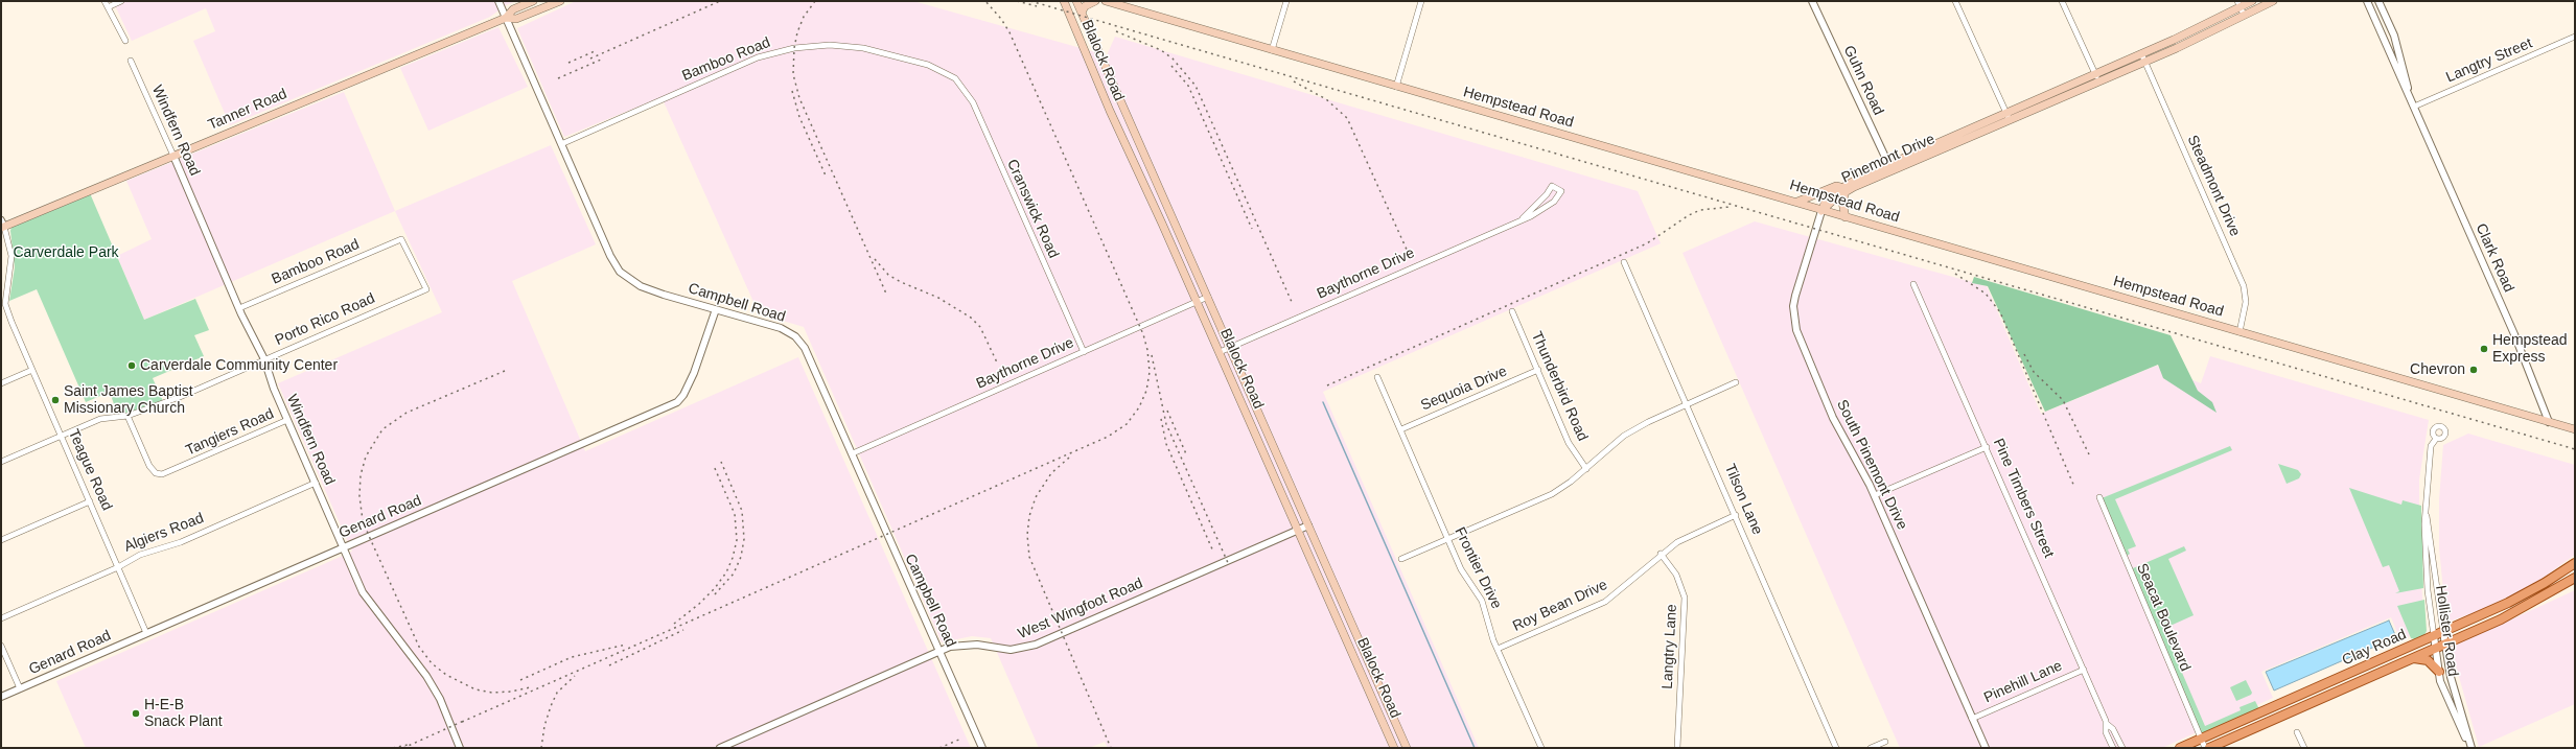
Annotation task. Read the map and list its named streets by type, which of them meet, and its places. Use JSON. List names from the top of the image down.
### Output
{
  "streets": {
    "main road": [
      "Blalock Road",
      "Hempstead Road",
      "Tanner Road",
      "Pinemont Drive",
      "Clay Road"
    ],
    "street": [
      "Bamboo Road",
      "Langtry Street",
      "Guhn Road",
      "Windfern Road",
      "Steadmont Drive",
      "Cranswick Road",
      "Clark Road",
      "Baythorne Drive",
      "Campbell Road",
      "Porto Rico Road",
      "Thunderbird Road",
      "Sequoia Drive",
      "Tangiers Road",
      "South Pinemont Drive",
      "Teague Road",
      "Pine Timbers Street",
      "Tilson Lane",
      "Genard Road",
      "Algiers Road",
      "Frontier Drive",
      "Roy Bean Drive",
      "West Wingfoot Road",
      "Seacat Boulevard",
      "Hollister Road",
      "Langtry Lane",
      "Pinehill Lane"
    ]
  },
  "crossings": [
    ["Bamboo Road", "Windfern Road"],
    ["Bamboo Road", "Cranswick Road"],
    ["Bamboo Road", "Campbell Road"],
    ["Bamboo Road", "Porto Rico Road"],
    ["Blalock Road", "Baythorne Drive"],
    ["Blalock Road", "West Wingfoot Road"],
    ["Langtry Street", "Clark Road"],
    ["Guhn Road", "Pinemont Drive"],
    ["Hempstead Road", "Pinemont Drive"],
    ["Hempstead Road", "Steadmont Drive"],
    ["Hempstead Road", "Clark Road"],
    ["Hempstead Road", "South Pinemont Drive"],
    ["Tanner Road", "Windfern Road"],
    ["Tanner Road", "Campbell Road"],
    ["Tanner Road", "Teague Road"],
    ["Windfern Road", "Porto Rico Road"],
    ["Windfern Road", "Tangiers Road"],
    ["Windfern Road", "Genard Road"],
    ["Windfern Road", "Algiers Road"],
    ["Pinemont Drive", "Steadmont Drive"],
    ["Pinemont Drive", "South Pinemont Drive"],
    ["Cranswick Road", "Baythorne Drive"],
    ["Baythorne Drive", "Campbell Road"],
    ["Campbell Road", "Genard Road"],
    ["Campbell Road", "West Wingfoot Road"],
    ["Porto Rico Road", "Tangiers Road"],
    ["Porto Rico Road", "Teague Road"],
    ["Thunderbird Road", "Sequoia Drive"],
    ["Sequoia Drive", "Frontier Drive"],
    ["South Pinemont Drive", "Pinehill Lane"],
    ["Teague Road", "Genard Road"],
    ["Teague Road", "Algiers Road"],
    ["Pine Timbers Street", "Pinehill Lane"],
    ["Tilson Lane", "Roy Bean Drive"],
    ["Frontier Drive", "Roy Bean Drive"],
    ["Roy Bean Drive", "Langtry Lane"],
    ["Seacat Boulevard", "Clay Road"],
    ["Hollister Road", "Clay Road"]
  ],
  "parks": ["Carverdale Park"],
  "places": [
    "Hempstead Express",
    "Carverdale Community Center",
    "Chevron",
    "Saint James Baptist Missionary Church",
    "H-E-B Snack Plant"
  ]
}
